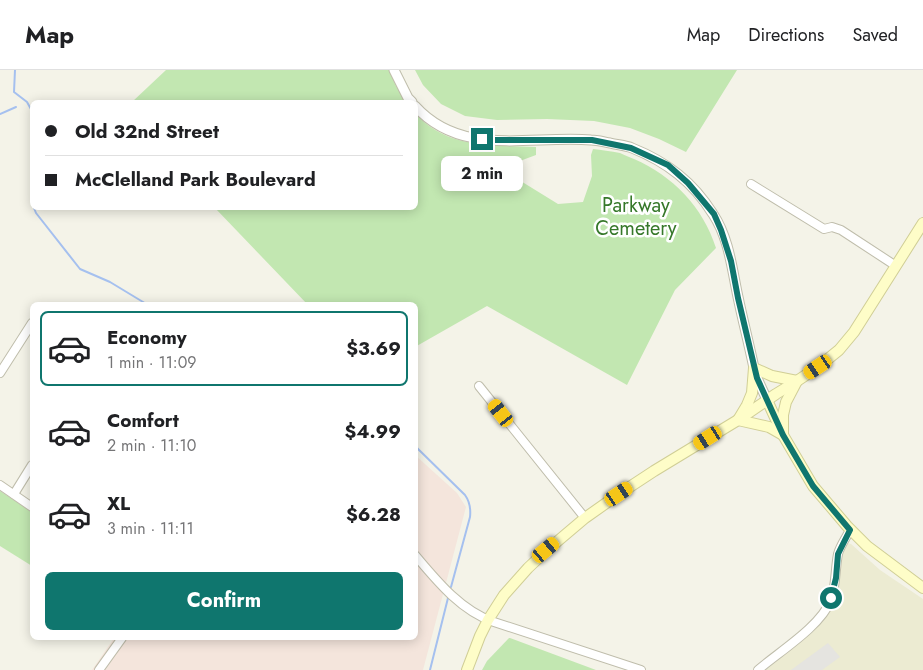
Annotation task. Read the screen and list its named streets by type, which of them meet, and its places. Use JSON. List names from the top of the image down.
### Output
{
  "parks": ["Parkway Cemetery"],
  "page": {
    "header": "Map",
    "nav": ["Map", "Directions", "Saved"],
    "banner": ["Old 32nd Street", "McClelland Park Boulevard"],
    "bubble": "2 min",
    "list": [
      {
        "name": "Economy",
        "note": "1 min · 11:09",
        "value": "$3.69"
      },
      {
        "name": "Comfort",
        "note": "2 min · 11:10",
        "value": "$4.99"
      },
      {
        "name": "XL",
        "note": "3 min · 11:11",
        "value": "$6.28"
      }
    ],
    "buttons": "Confirm"
  }
}
